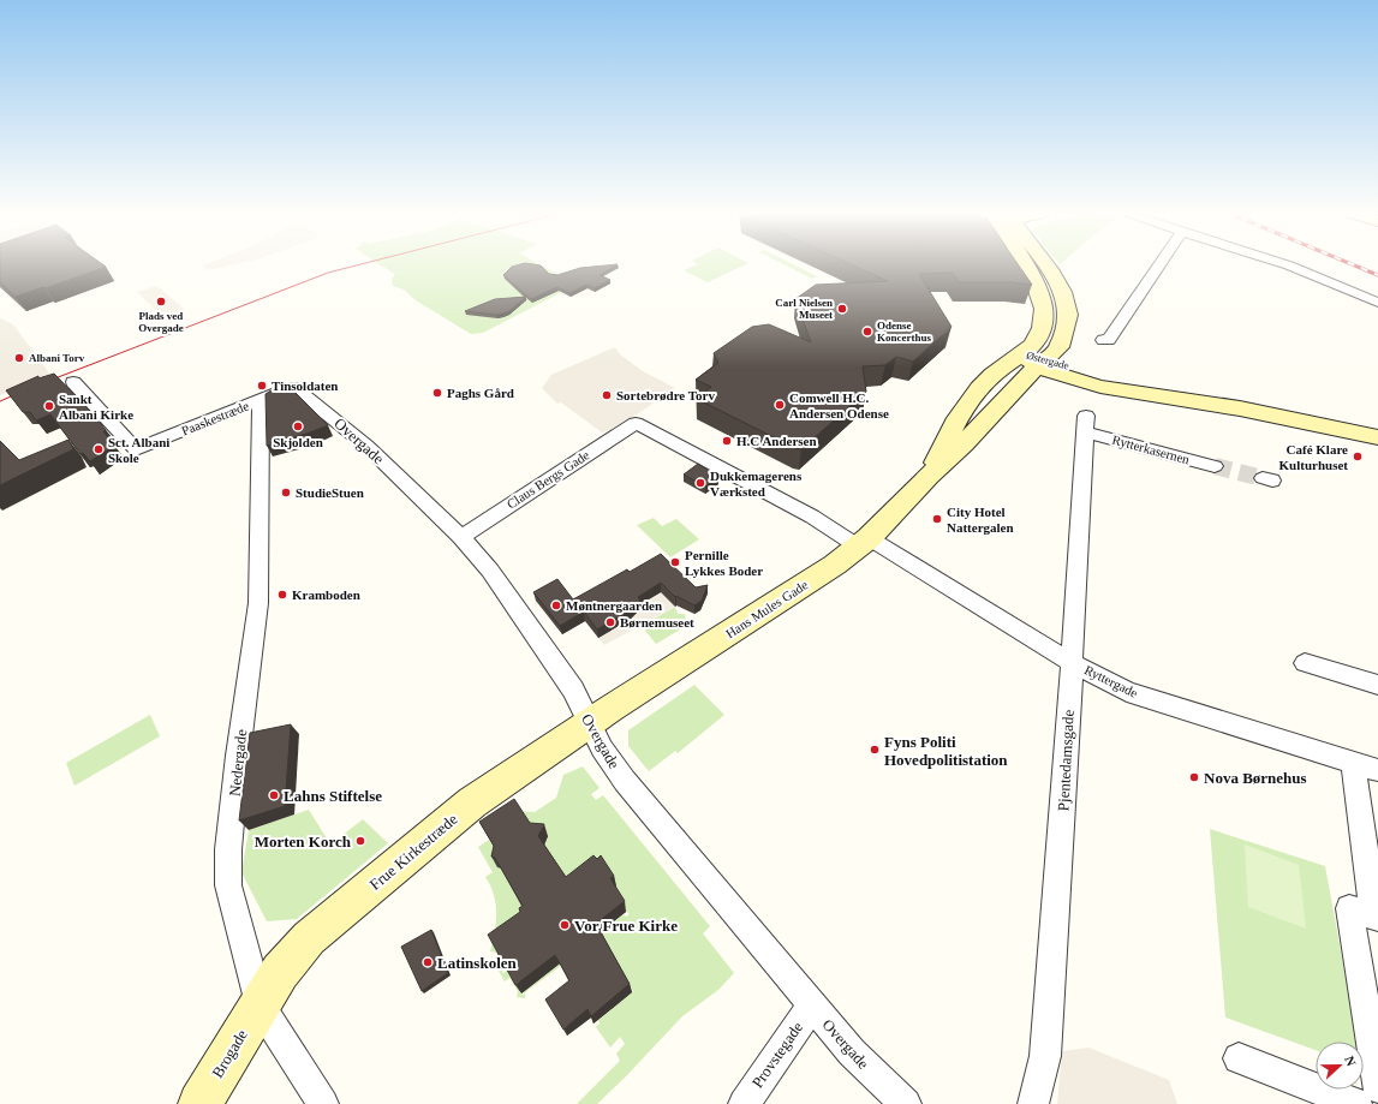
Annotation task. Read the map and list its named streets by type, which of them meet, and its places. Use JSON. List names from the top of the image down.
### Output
{
  "streets": {
    "street": [
      "Østergade",
      "Paaskestræde",
      "Overgade",
      "Rytterkasernen",
      "Claus Bergs Gade",
      "Hans Mules Gade",
      "Ryttergade",
      "Pjentedamsgade",
      "Nedergade",
      "Frue Kirkestræde",
      "Brogade",
      "Provstegade"
    ]
  },
  "crossings": [
    ["Østergade", "Hans Mules Gade"],
    ["Paaskestræde", "Overgade"],
    ["Paaskestræde", "Nedergade"],
    ["Overgade", "Claus Bergs Gade"],
    ["Overgade", "Hans Mules Gade"],
    ["Overgade", "Frue Kirkestræde"],
    ["Overgade", "Provstegade"],
    ["Rytterkasernen", "Pjentedamsgade"],
    ["Claus Bergs Gade", "Ryttergade"],
    ["Hans Mules Gade", "Ryttergade"],
    ["Hans Mules Gade", "Frue Kirkestræde"],
    ["Ryttergade", "Pjentedamsgade"],
    ["Nedergade", "Frue Kirkestræde"],
    ["Nedergade", "Brogade"],
    ["Frue Kirkestræde", "Brogade"]
  ],
  "places": [
    "Plads ved Overgade",
    "Carl Nielsen Museet",
    "Odense Koncerthus",
    "Albani Torv",
    "Tinsoldaten",
    "Paghs Gård",
    "Sortebrødre Torv",
    "Comwell H.C. Andersen Odense",
    "Sankt Albani Kirke",
    "Skjolden",
    "H.C Andersen",
    "Sct. Albani Skole",
    "Café Klare Kulturhuset",
    "Dukkemagerens Værksted",
    "StudieStuen",
    "City Hotel Nattergalen",
    "Pernille Lykkes Boder",
    "Kramboden",
    "Møntnergaarden",
    "Børnemuseet",
    "Fyns Politi Hovedpolitistation",
    "Nova Børnehus",
    "Lahns Stiftelse",
    "Morten Korch",
    "Vor Frue Kirke",
    "Latinskolen"
  ],
  "north": "right"
}
